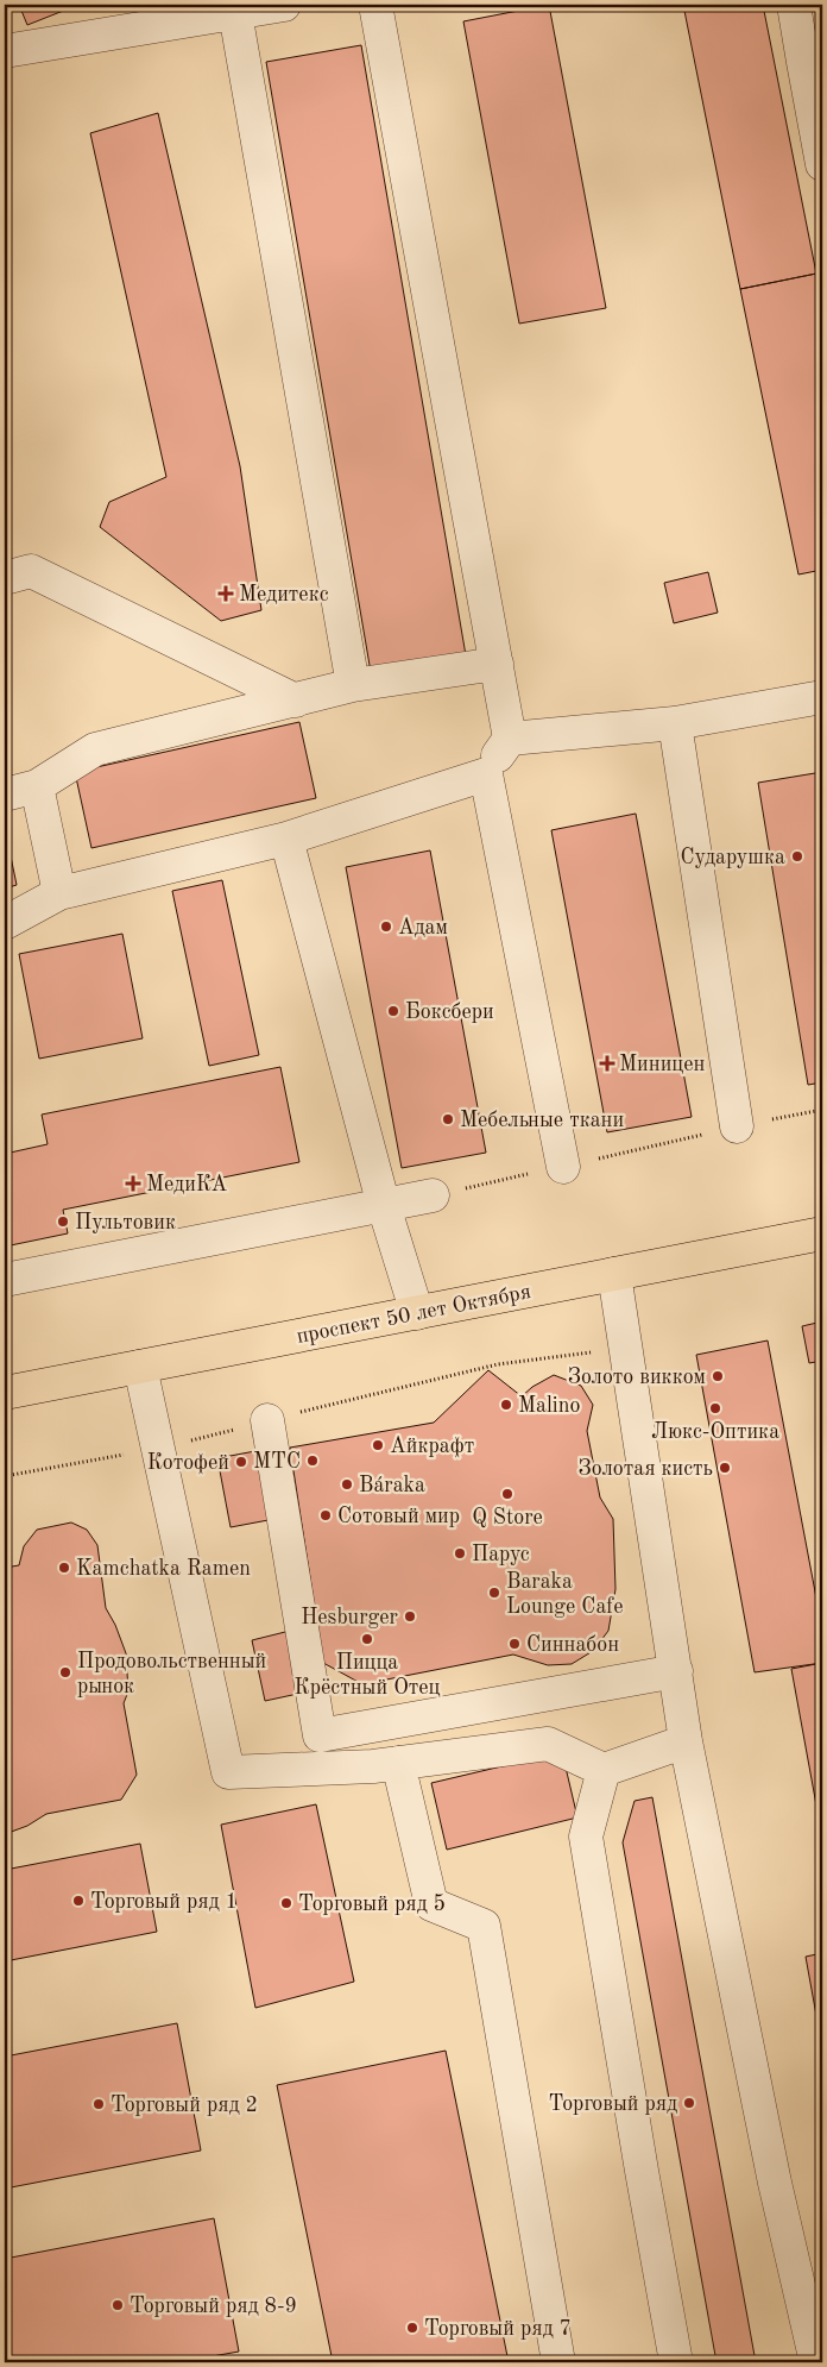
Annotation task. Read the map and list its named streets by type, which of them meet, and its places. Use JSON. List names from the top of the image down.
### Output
{
  "streets": {
    "main road": ["проспект 50 лет Октября"]
  },
  "places": {
    "health": ["Медитекс", "Миницен", "МедиКА"],
    "other": [
      "Сударушка",
      "Адам",
      "Боксбери",
      "Мебельные ткани",
      "Пультовик",
      "Золото викком",
      "Malino",
      "Люкс-Оптика",
      "Айкрафт",
      "МТС",
      "Котофей",
      "Золотая кисть",
      "Báraka",
      "Q Store",
      "Сотовый мир",
      "Парус",
      "Kamchatka Ramen",
      "Baraka Lounge Cafe",
      "Hesburger",
      "Пицца Крёстный Отец",
      "Синнабон",
      "Продовольственный рынок",
      "Торговый ряд 1",
      "Торговый ряд 5",
      "Торговый ряд",
      "Торговый ряд 2",
      "Торговый ряд 8-9",
      "Торговый ряд 7"
    ]
  }
}
